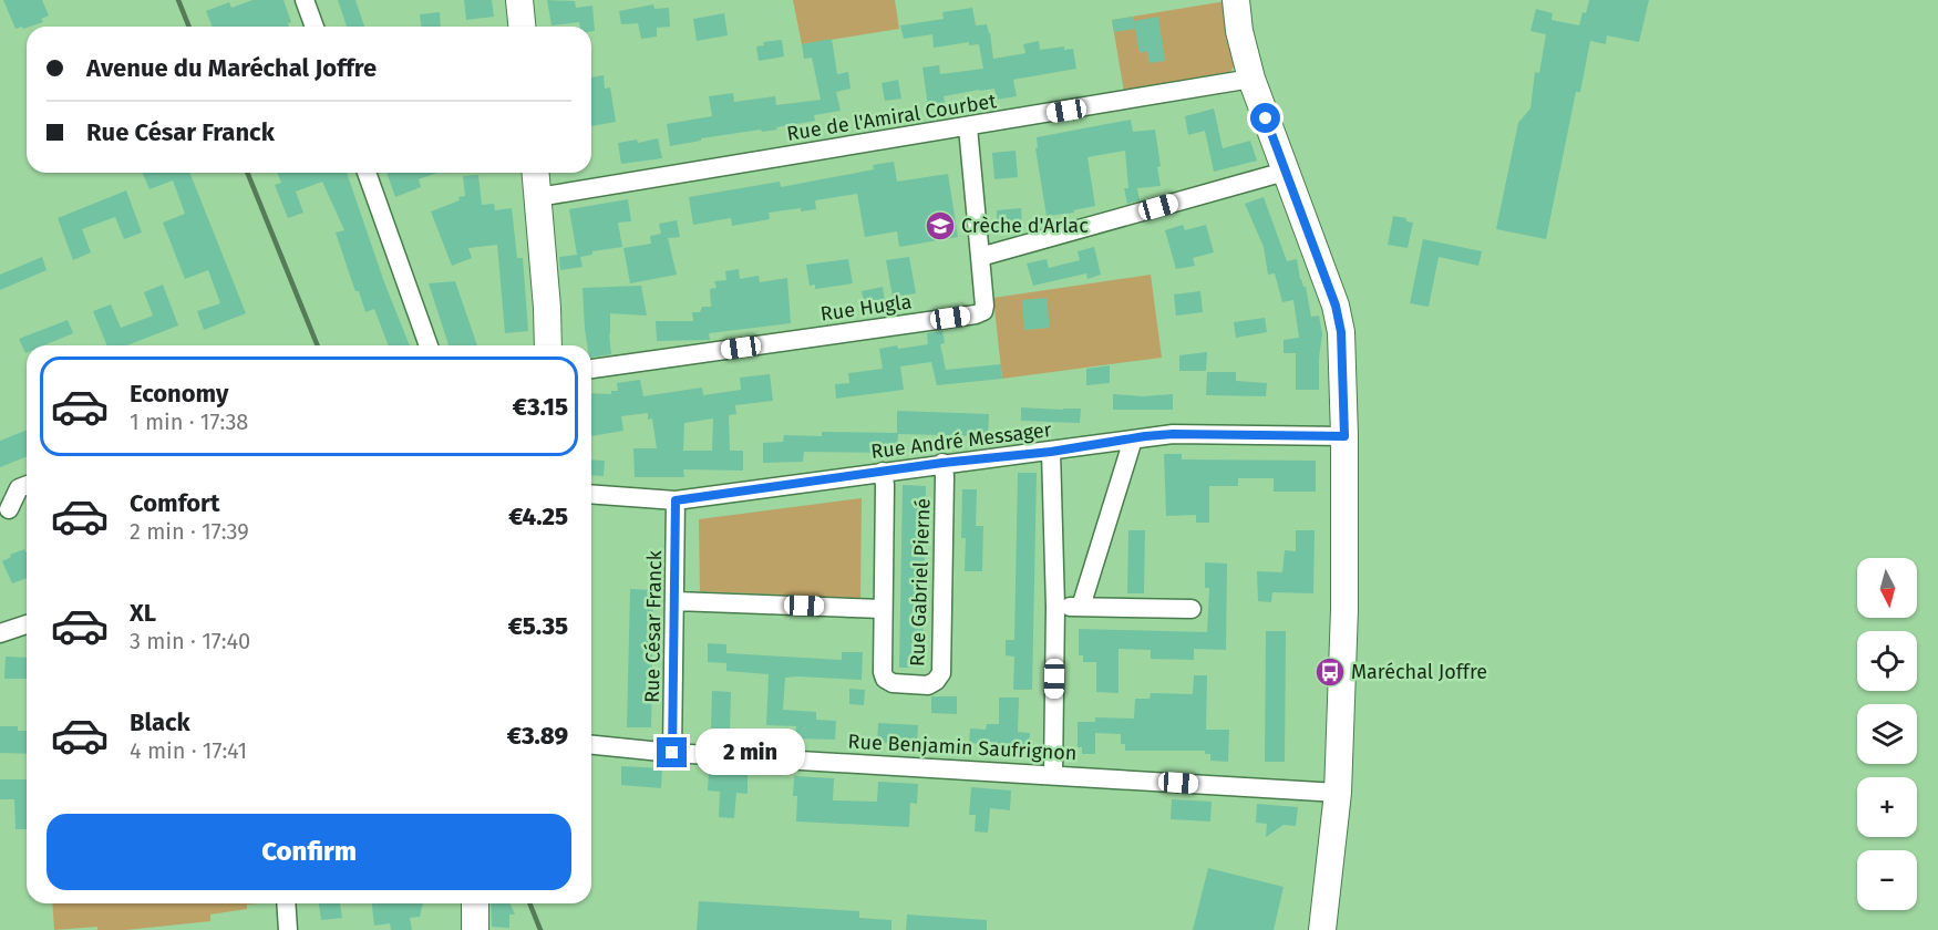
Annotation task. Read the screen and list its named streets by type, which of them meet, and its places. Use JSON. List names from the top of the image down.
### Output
{
  "streets": {
    "street": [
      "Rue de l'Amiral Courbet",
      "Rue Hugla",
      "Rue André Messager",
      "Rue Gabriel Pierné",
      "Rue César Franck",
      "Rue Benjamin Saufrignon"
    ]
  },
  "crossings": [
    ["Rue André Messager", "Rue Gabriel Pierné"],
    ["Rue André Messager", "Rue César Franck"],
    ["Rue César Franck", "Rue Benjamin Saufrignon"]
  ],
  "places": {
    "school or university": ["Crèche d'Arlac"],
    "bus stop": ["Maréchal Joffre"]
  },
  "north": "bottom",
  "page": {
    "banner": ["Avenue du Maréchal Joffre", "Rue César Franck"],
    "list": [
      {
        "name": "Economy",
        "note": "1 min · 17:38",
        "value": "€3.15"
      },
      {
        "name": "Comfort",
        "note": "2 min · 17:39",
        "value": "€4.25"
      },
      {
        "name": "XL",
        "note": "3 min · 17:40",
        "value": "€5.35"
      },
      {
        "name": "Black",
        "note": "4 min · 17:41",
        "value": "€3.89"
      }
    ],
    "map_buttons": ["+", "−"],
    "bubble": "2 min",
    "buttons": "Confirm"
  }
}
